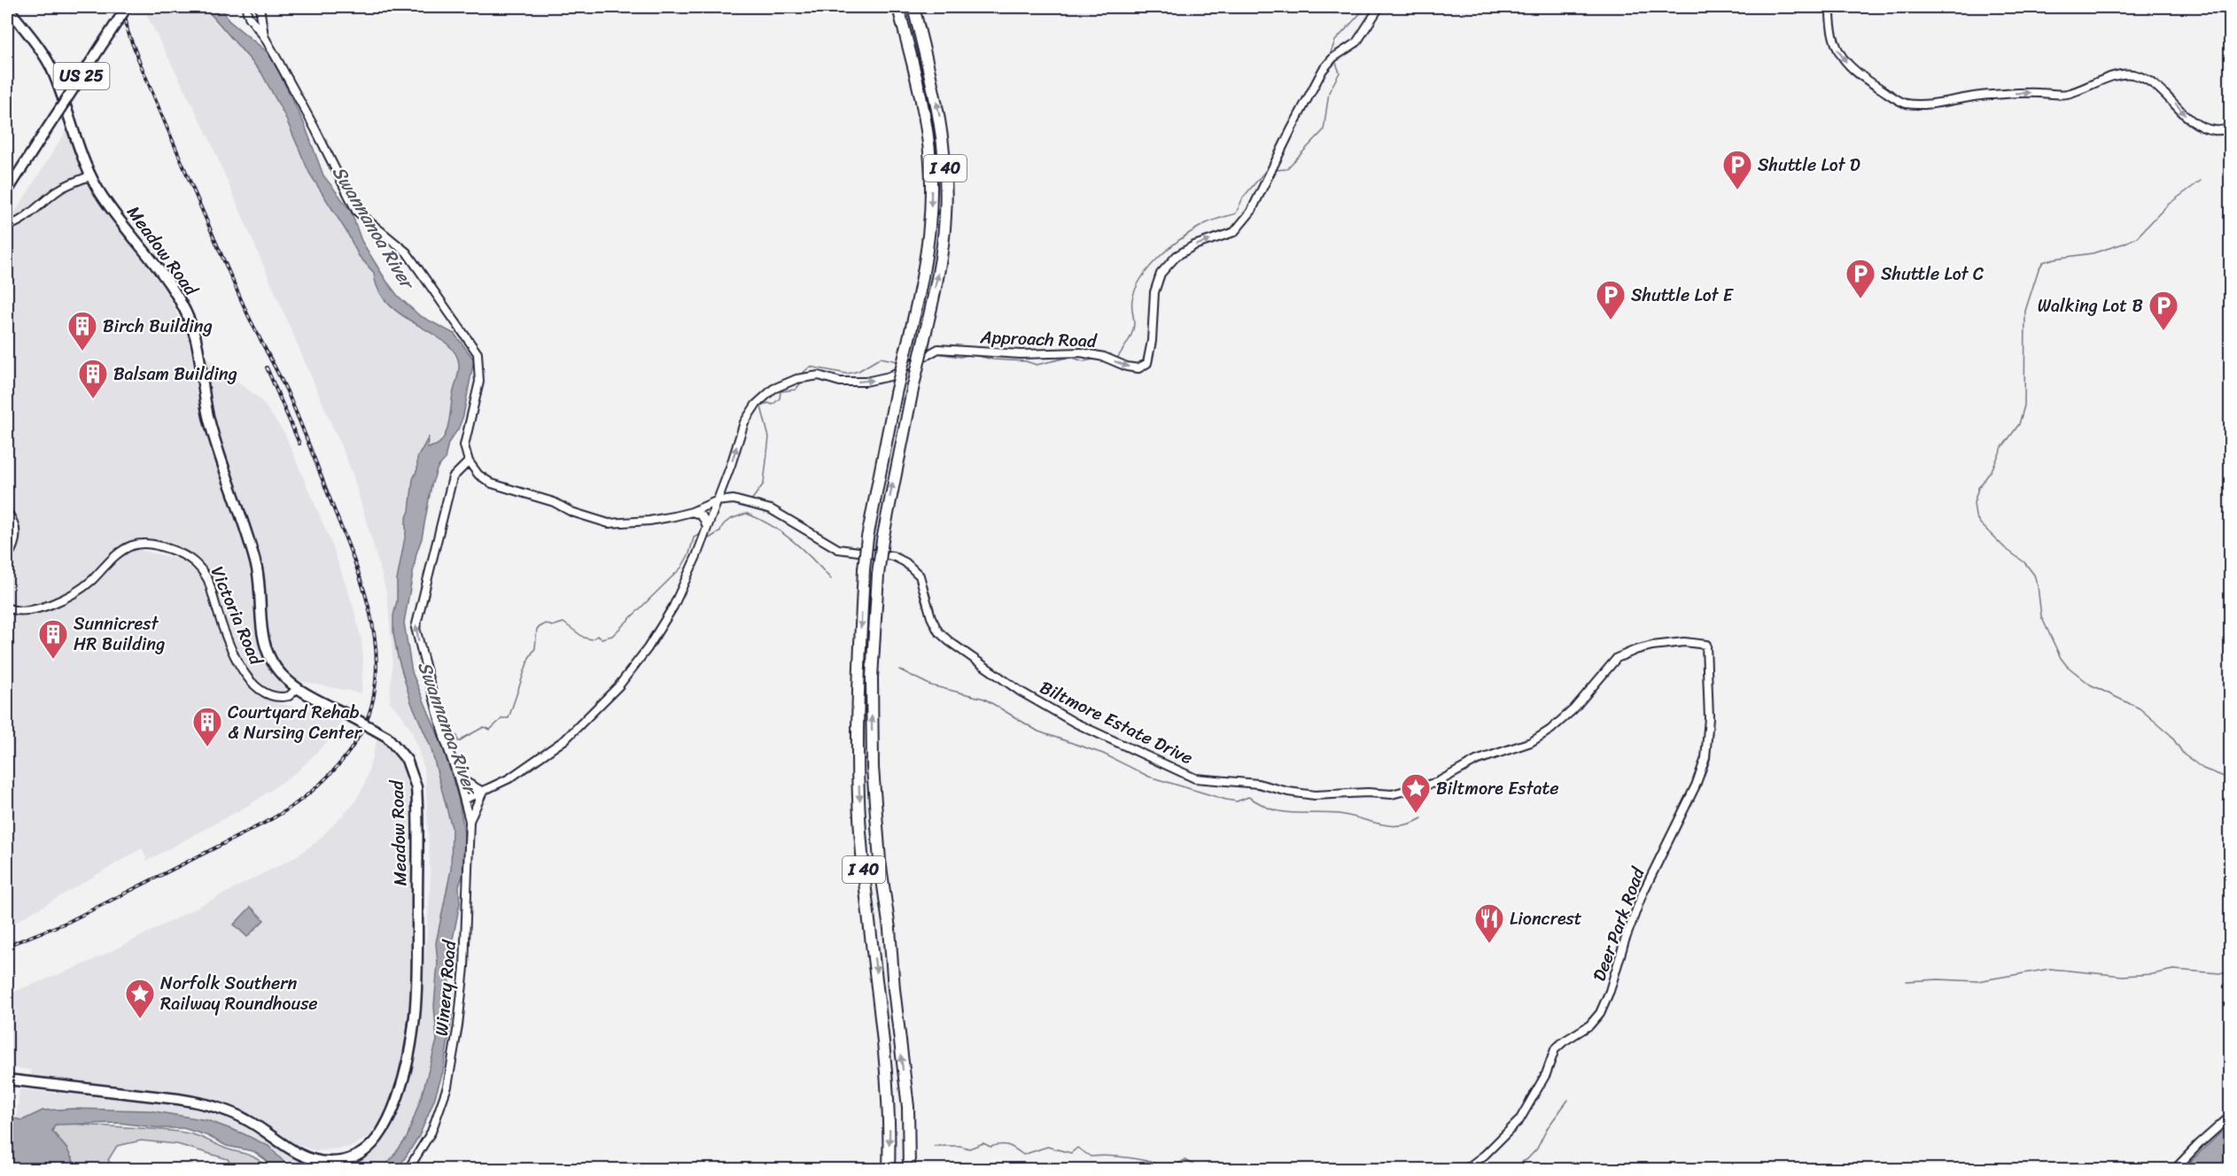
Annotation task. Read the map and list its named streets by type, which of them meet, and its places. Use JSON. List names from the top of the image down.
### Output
{
  "streets": {
    "highway": ["I 40"],
    "main road": ["US 25", "Meadow Road"],
    "street": [
      "Approach Road",
      "Victoria Road",
      "Biltmore Estate Drive",
      "Deer Park Road",
      "Winery Road"
    ]
  },
  "crossings": [
    ["Meadow Road", "Victoria Road"],
    ["Approach Road", "Biltmore Estate Drive"],
    ["Biltmore Estate Drive", "Deer Park Road"],
    ["Biltmore Estate Drive", "Winery Road"]
  ],
  "one_way": ["Approach Road", "Winery Road"],
  "water": ["Swannanoa River"],
  "places": {
    "parking": [
      "Shuttle Lot D",
      "Shuttle Lot C",
      "Shuttle Lot E",
      "Walking Lot B"
    ],
    "building": [
      "Birch Building",
      "Balsam Building",
      "Sunnicrest HR Building",
      "Courtyard Rehab & Nursing Center"
    ],
    "place": ["Biltmore Estate", "Norfolk Southern Railway Roundhouse"],
    "restaurant": ["Lioncrest"]
  }
}
